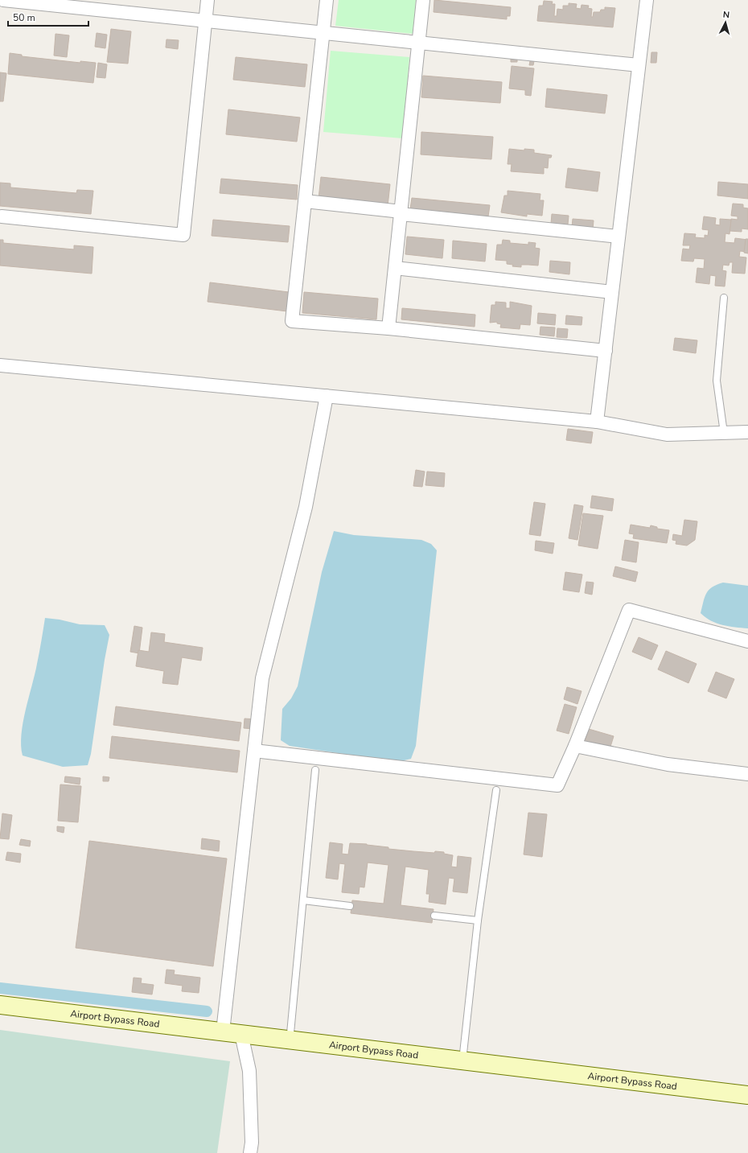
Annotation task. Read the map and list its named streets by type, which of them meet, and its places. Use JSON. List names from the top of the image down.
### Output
{
  "streets": {
    "street": ["Airport Bypass Road"]
  },
  "scale_bar": "50 m",
  "north": "top"
}
